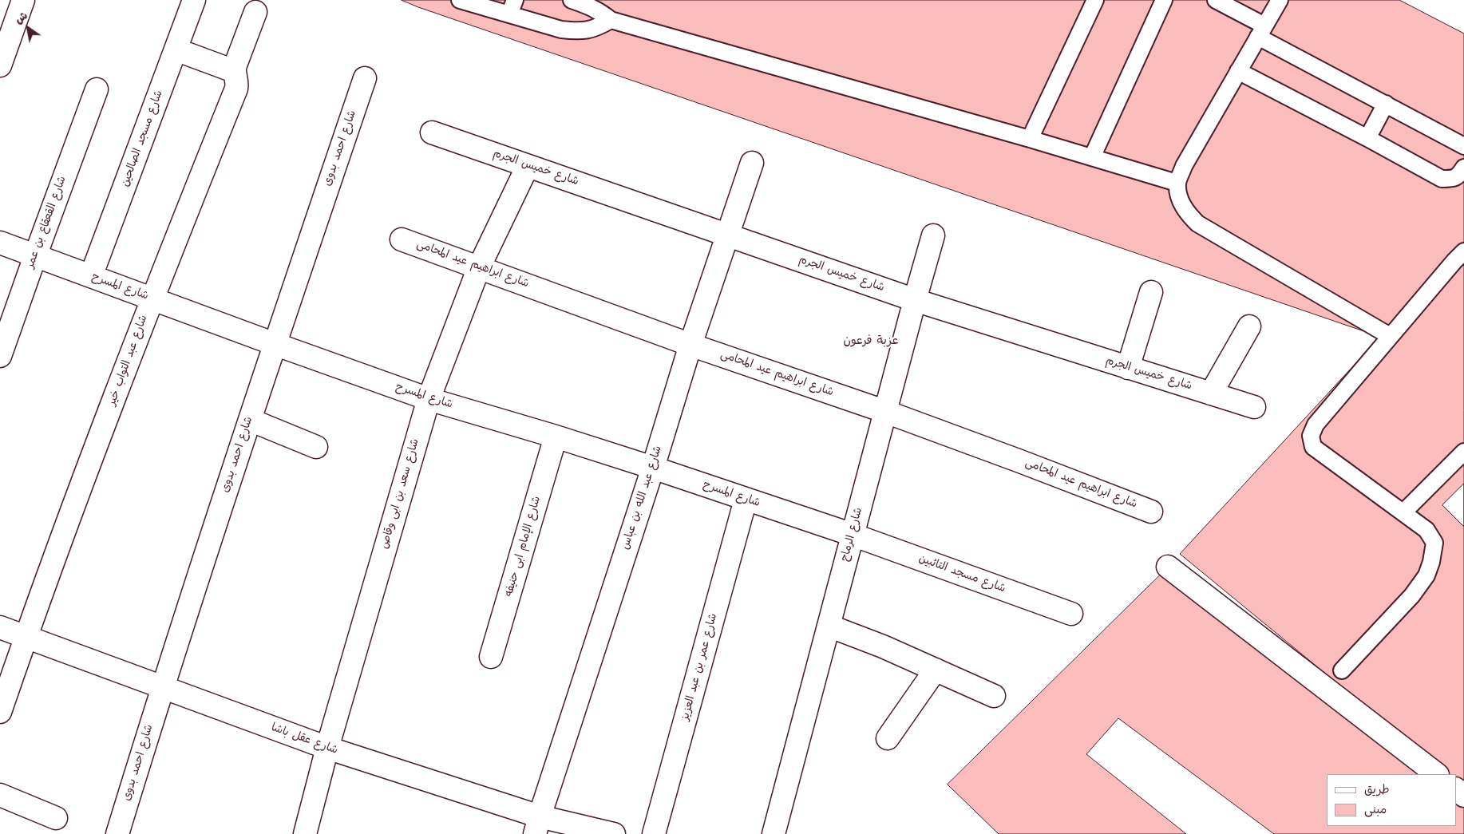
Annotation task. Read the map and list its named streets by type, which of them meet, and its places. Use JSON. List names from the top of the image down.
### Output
{
  "streets": {
    "street": [
      "شارع مسجد الصالحين",
      "شارع احمد بدوى",
      "شارع خميس الجرم",
      "شارع القعقاع بن عمر",
      "شارع ابراهيم عيد المحامى",
      "شارع المسرح",
      "شارع عبد التواب خير",
      "شارع سعد بن ابى وقاص",
      "شارع عبد الله بن عباس",
      "شارع الرماح",
      "شارع الإمام ابى حنيفه",
      "شارع مسجد التائبين",
      "شارع عمر بن عبد العزيز",
      "شارع عقل باشا"
    ]
  },
  "crossings": [
    ["شارع مسجد الصالحين", "شارع المسرح"],
    ["شارع احمد بدوى", "شارع المسرح"],
    ["شارع احمد بدوى", "شارع عقل باشا"],
    ["شارع خميس الجرم", "شارع سعد بن ابى وقاص"],
    ["شارع خميس الجرم", "شارع عبد الله بن عباس"],
    ["شارع خميس الجرم", "شارع الرماح"],
    ["شارع القعقاع بن عمر", "شارع المسرح"],
    ["شارع ابراهيم عيد المحامى", "شارع سعد بن ابى وقاص"],
    ["شارع ابراهيم عيد المحامى", "شارع عبد الله بن عباس"],
    ["شارع ابراهيم عيد المحامى", "شارع الرماح"],
    ["شارع المسرح", "شارع عبد التواب خير"],
    ["شارع المسرح", "شارع سعد بن ابى وقاص"],
    ["شارع المسرح", "شارع عبد الله بن عباس"],
    ["شارع المسرح", "شارع الرماح"],
    ["شارع المسرح", "شارع الإمام ابى حنيفه"],
    ["شارع المسرح", "شارع مسجد التائبين"],
    ["شارع المسرح", "شارع عمر بن عبد العزيز"],
    ["شارع عبد التواب خير", "شارع عقل باشا"],
    ["شارع سعد بن ابى وقاص", "شارع عقل باشا"],
    ["شارع عبد الله بن عباس", "شارع عقل باشا"],
    ["شارع الرماح", "شارع مسجد التائبين"]
  ],
  "districts": ["عزبة فرعون"],
  "legend": ["طريق", "مبنى"],
  "north": "top left"
}
